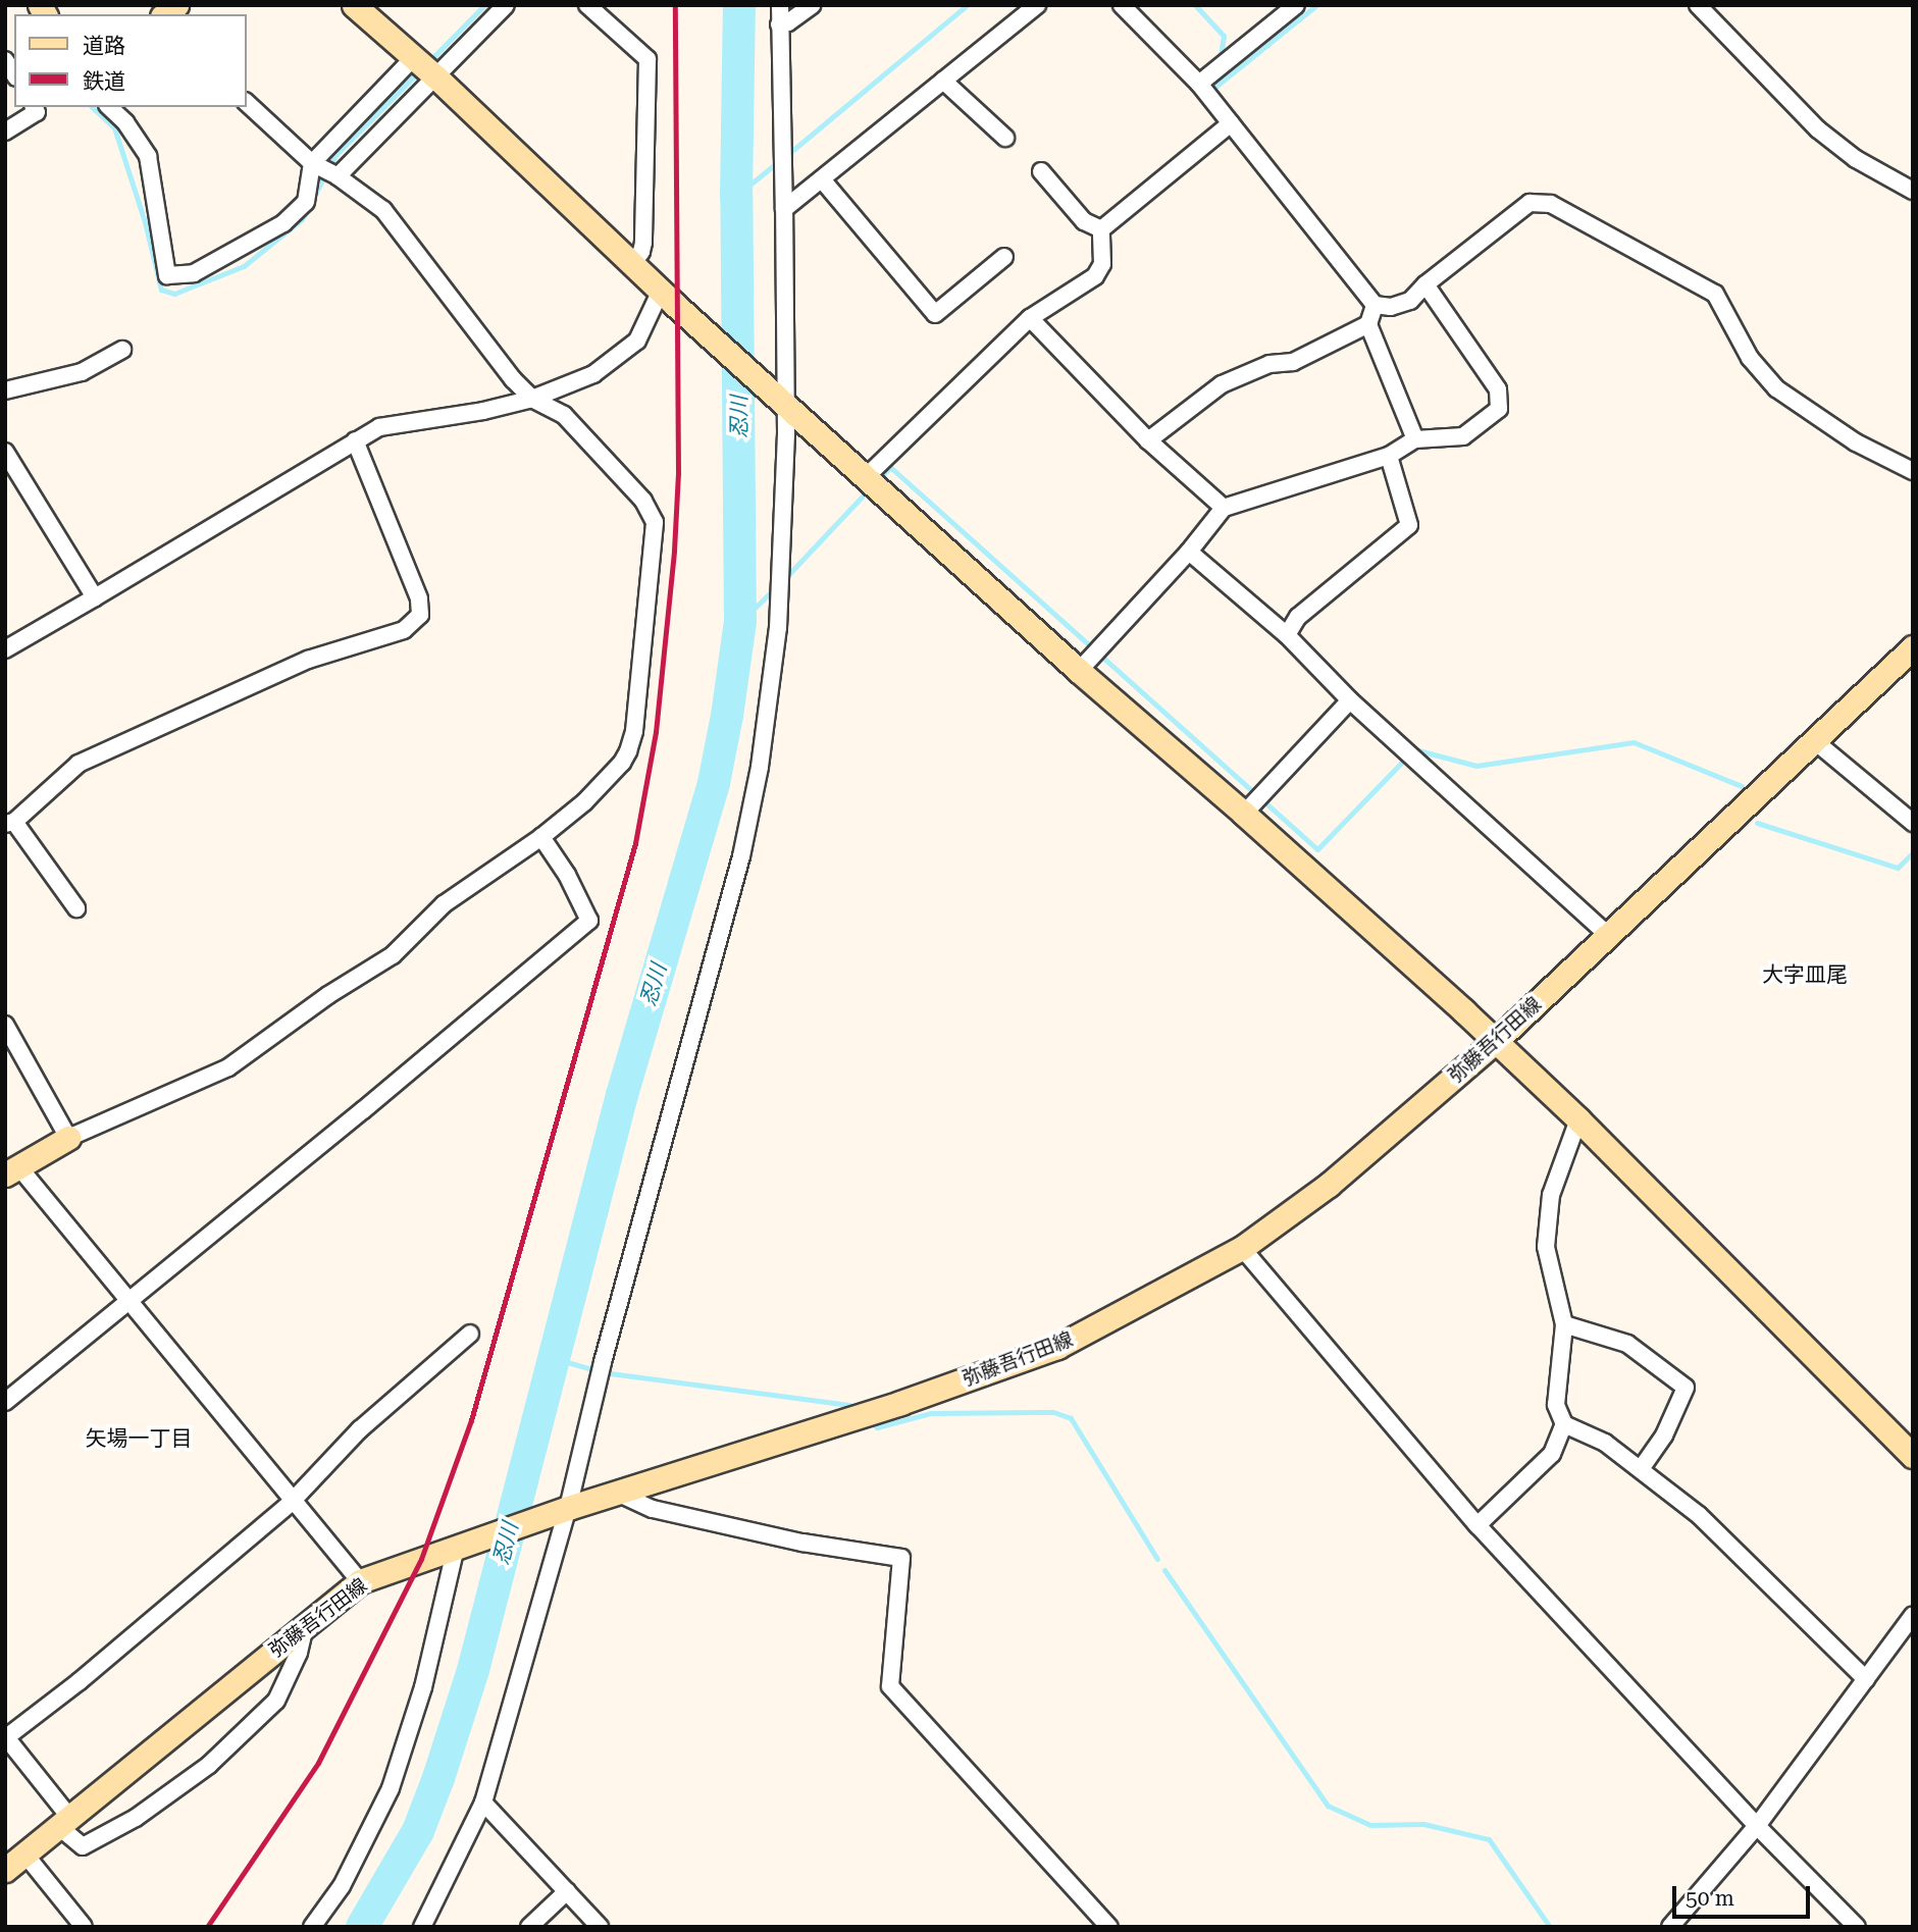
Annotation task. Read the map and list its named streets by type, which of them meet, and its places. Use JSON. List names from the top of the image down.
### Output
{
  "streets": {
    "main road": ["弥藤吾行田線"]
  },
  "districts": ["大字皿尾", "矢場一丁目"],
  "water": ["忍川"],
  "legend": ["道路", "鉄道"],
  "scale_bar": "50 m"
}
